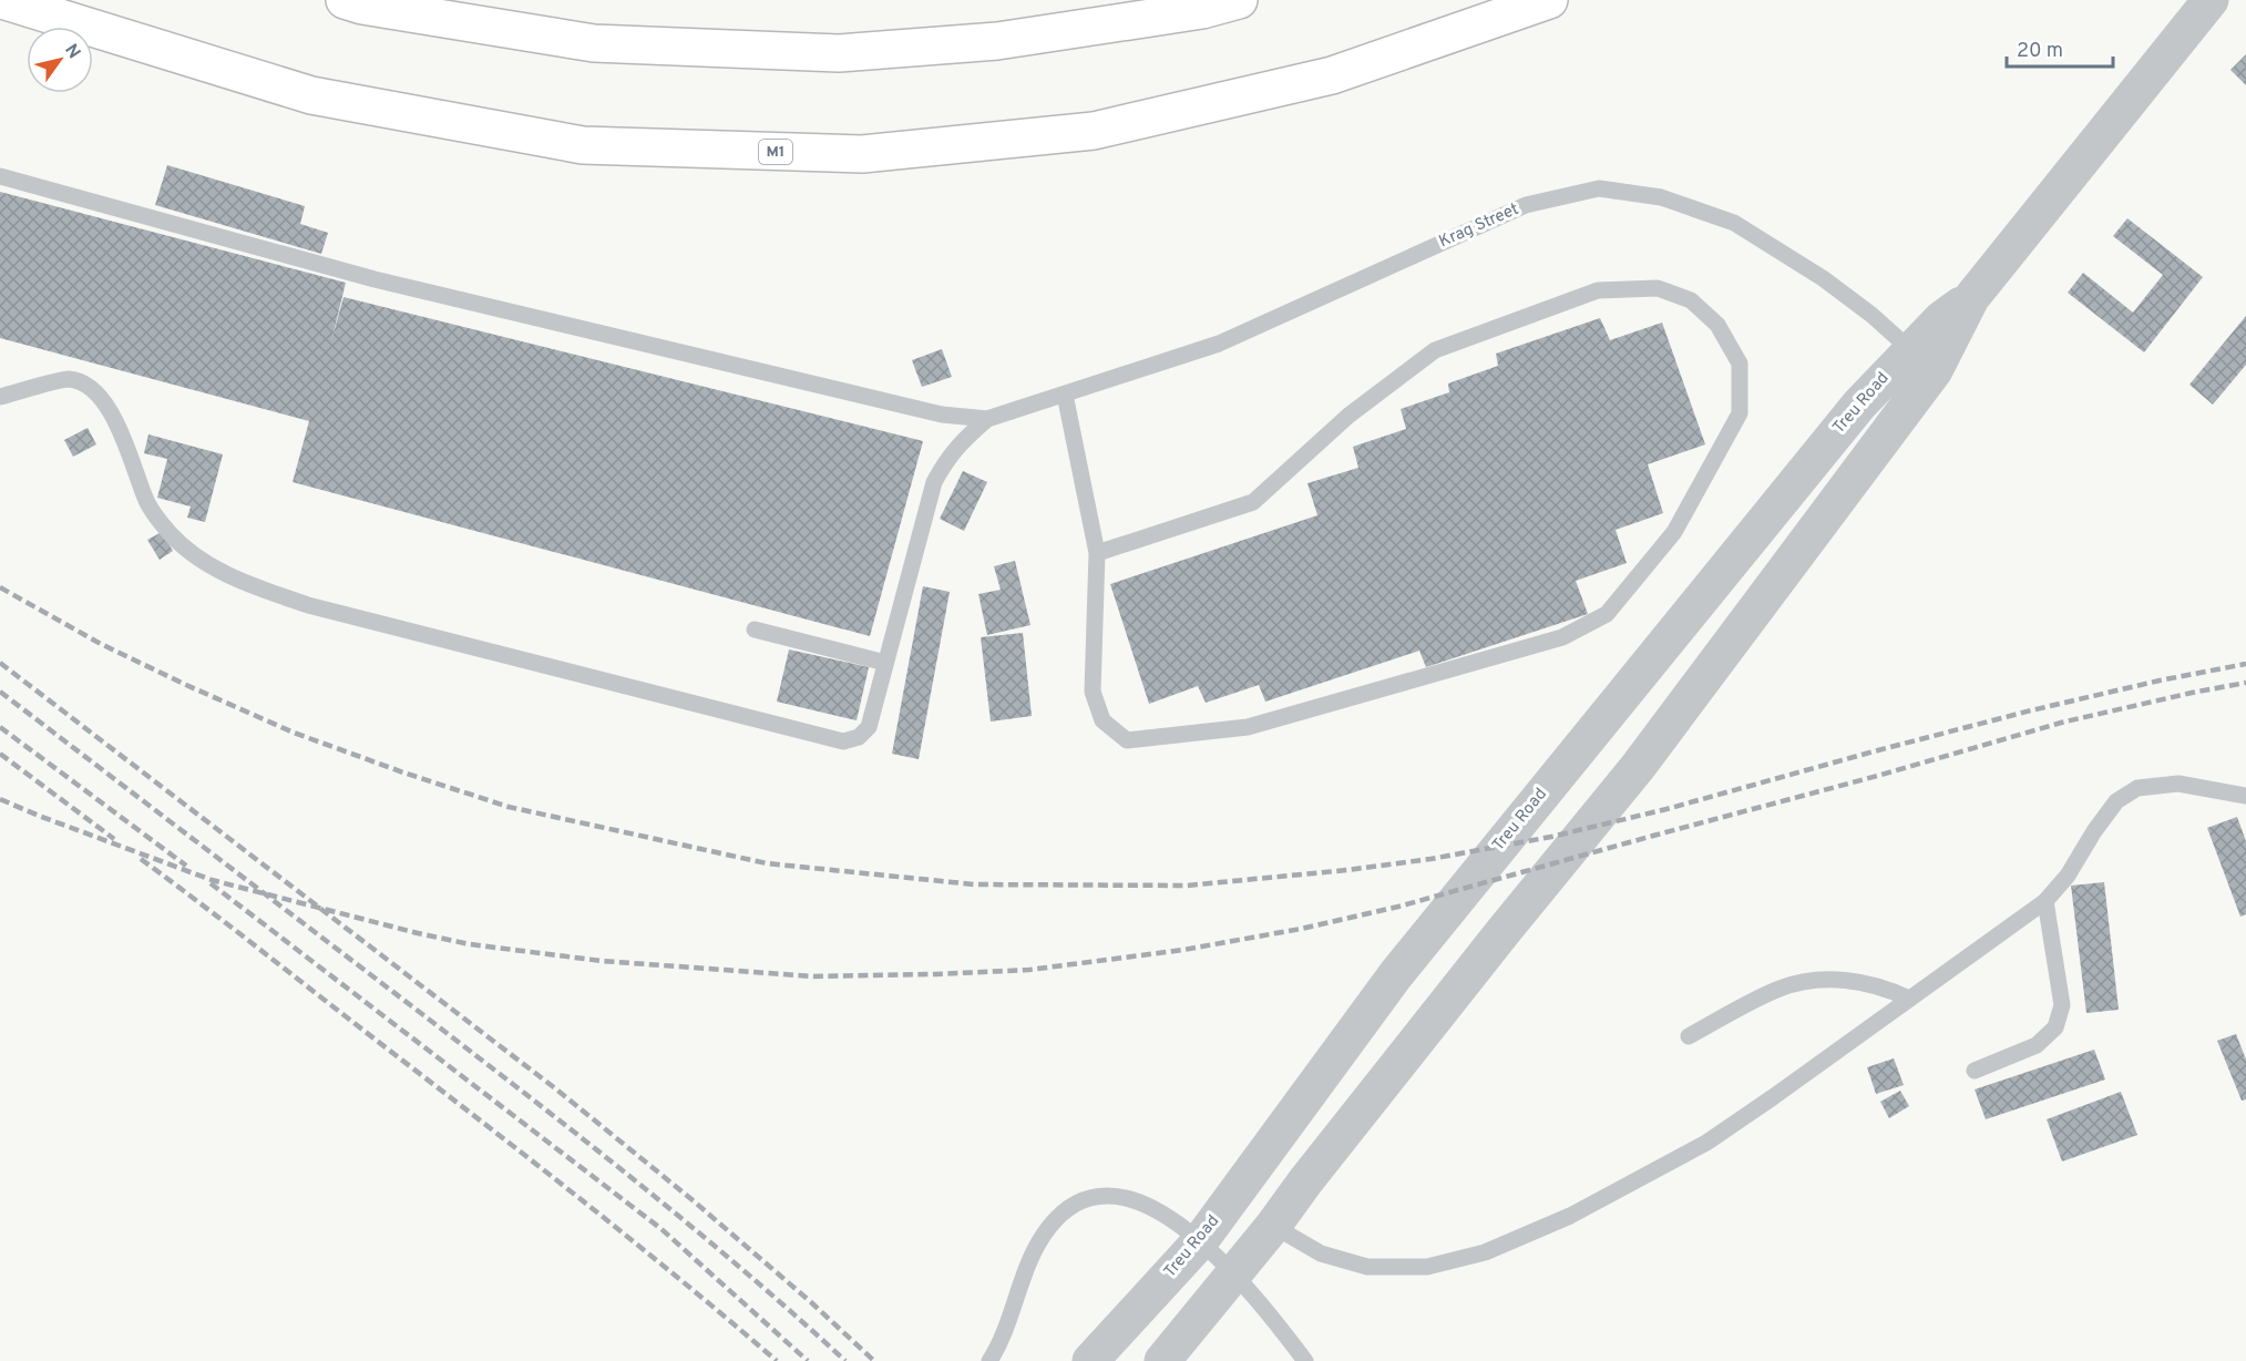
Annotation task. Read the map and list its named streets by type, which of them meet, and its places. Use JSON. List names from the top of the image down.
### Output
{
  "streets": {
    "highway": ["M1"],
    "street": ["Treu Road"],
    "lane": ["Krag Street"]
  },
  "crossings": [
    ["Krag Street", "Treu Road"]
  ],
  "scale_bar": "20 m",
  "north": "top right"
}
